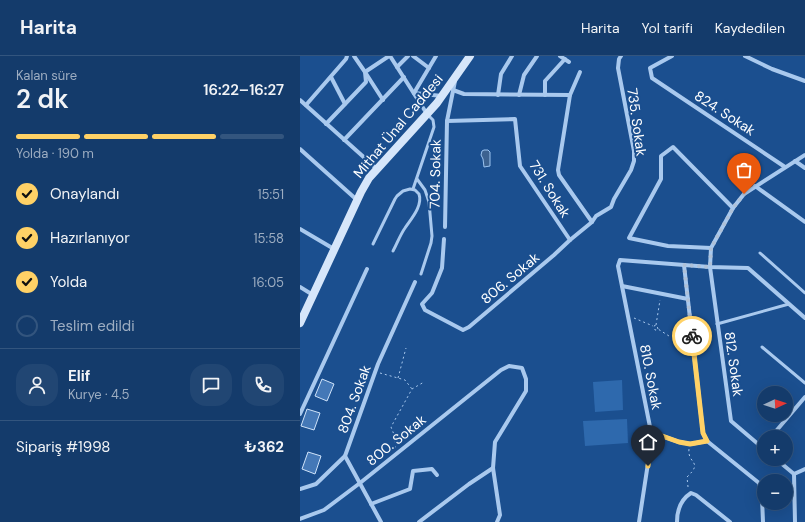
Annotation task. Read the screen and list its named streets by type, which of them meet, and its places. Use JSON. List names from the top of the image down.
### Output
{
  "streets": {
    "main road": ["Mithat Ünal Caddesi"],
    "street": [
      "824. Sokak",
      "735. Sokak",
      "704. Sokak",
      "731. Sokak",
      "806. Sokak",
      "812. Sokak",
      "810. Sokak",
      "804. Sokak",
      "800. Sokak"
    ]
  },
  "crossings": [
    ["735. Sokak", "731. Sokak"],
    ["735. Sokak", "806. Sokak"],
    ["Mithat Ünal Caddesi", "704. Sokak"],
    ["704. Sokak", "731. Sokak"],
    ["731. Sokak", "806. Sokak"],
    ["804. Sokak", "800. Sokak"]
  ],
  "north": "right",
  "page": {
    "header": "Harita",
    "nav": ["Harita", "Yol tarifi", "Kaydedilen"],
    "heading": ["2 dk", "Kalan süre", "16:22–16:27"],
    "panel": [
      "Elif",
      "Kurye · 4.5",
      "Sipariş #1998",
      "₺362"
    ],
    "bar": "Yolda · 190 m",
    "list": [
      ["Onaylandı", "15:51"],
      ["Hazırlanıyor", "15:58"],
      ["Yolda", "16:05"],
      "Teslim edildi"
    ],
    "map_buttons": ["+", "−"]
  }
}
